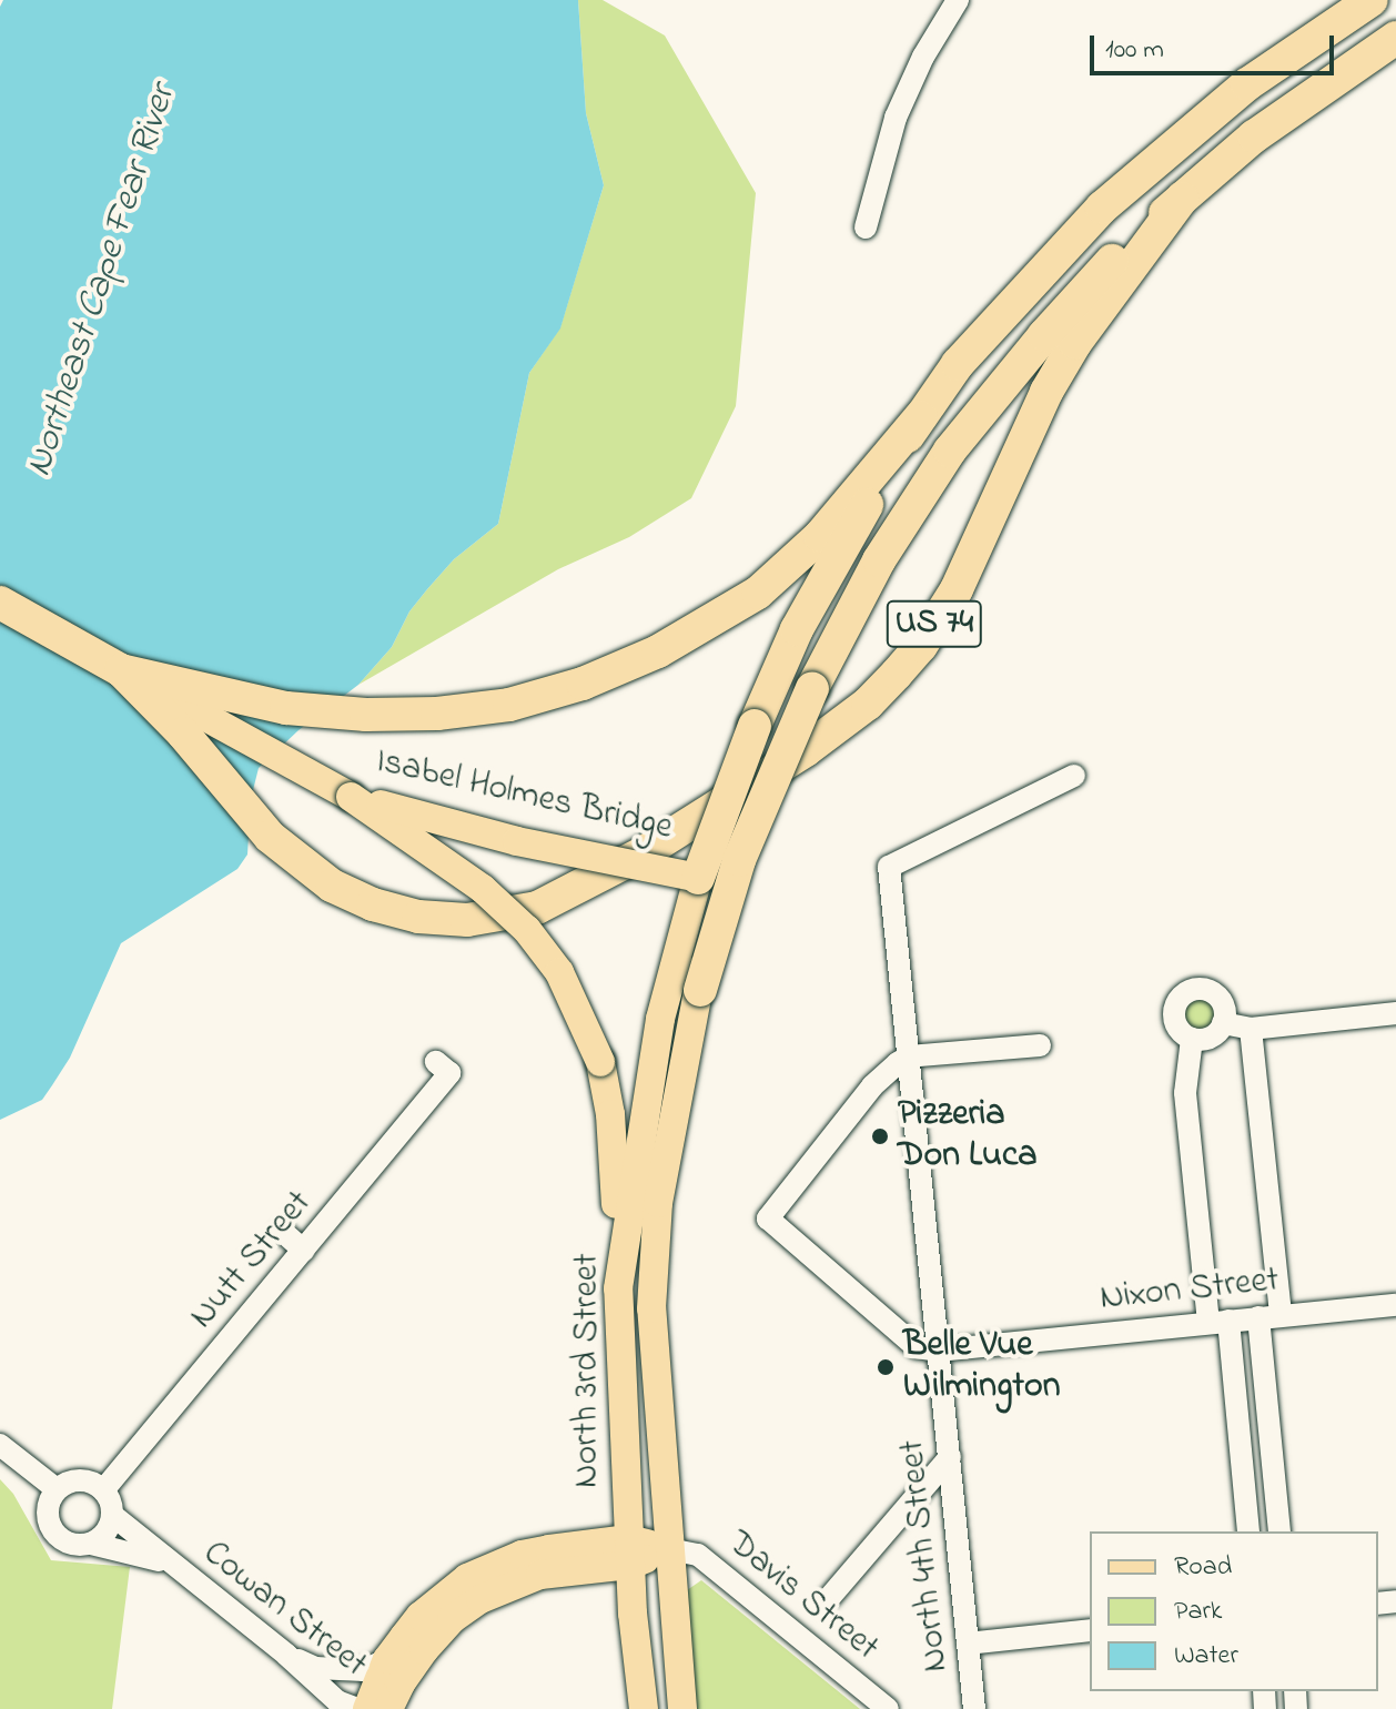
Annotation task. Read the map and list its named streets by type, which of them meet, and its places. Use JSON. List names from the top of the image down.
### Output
{
  "streets": {
    "highway": ["US 74", "Isabel Holmes Bridge"],
    "main road": ["North 3rd Street"],
    "street": [
      "Nutt Street",
      "Nixon Street",
      "North 4th Street",
      "Davis Street",
      "Cowan Street"
    ]
  },
  "crossings": [
    ["US 74", "Isabel Holmes Bridge"],
    ["Isabel Holmes Bridge", "North 3rd Street"],
    ["Nutt Street", "Cowan Street"],
    ["Nixon Street", "North 4th Street"],
    ["North 3rd Street", "Davis Street"]
  ],
  "water": ["Northeast Cape Fear River"],
  "places": ["Pizzeria Don Luca", "Belle Vue Wilmington"],
  "legend": ["Road", "Park", "Water"],
  "scale_bar": "100 m"
}
